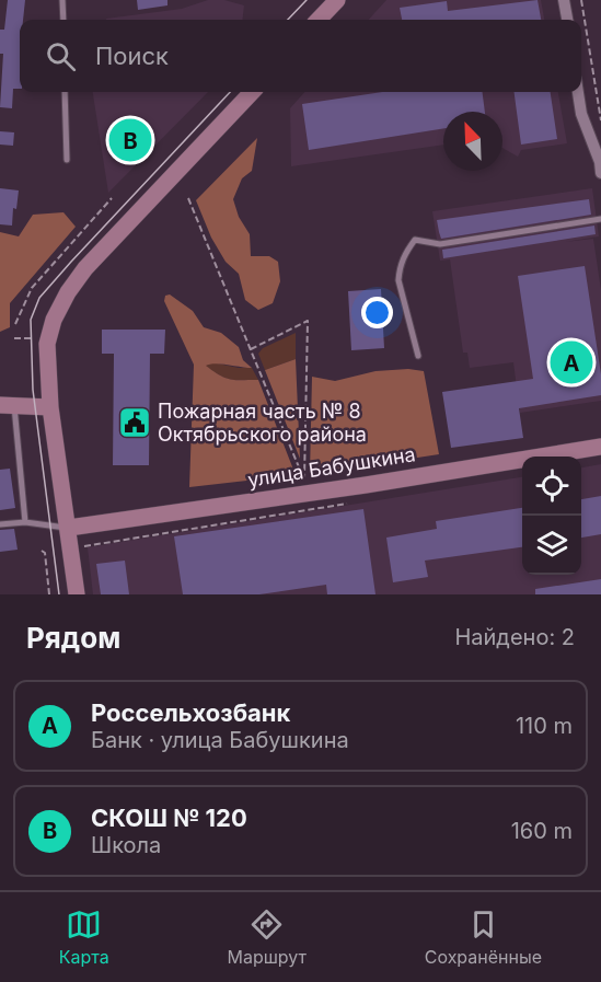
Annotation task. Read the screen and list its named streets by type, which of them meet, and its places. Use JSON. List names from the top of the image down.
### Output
{
  "streets": {
    "main road": ["улица Бабушкина"]
  },
  "places": {
    "public building": ["Пожарная часть № 8 Октябрьского района"]
  },
  "north": "top left",
  "page": {
    "search": "Поиск",
    "pins": ["B", "A"],
    "heading": ["Рядом", "Найдено: 2"],
    "list": [
      {
        "mark": "A",
        "name": "Россельхозбанк",
        "note": "Банк · улица Бабушкина",
        "value": "110 m"
      },
      {
        "mark": "B",
        "name": "СКОШ № 120",
        "note": "Школа",
        "value": "160 m"
      }
    ],
    "nav": ["Карта", "Маршрут", "Сохранённые"]
  }
}
